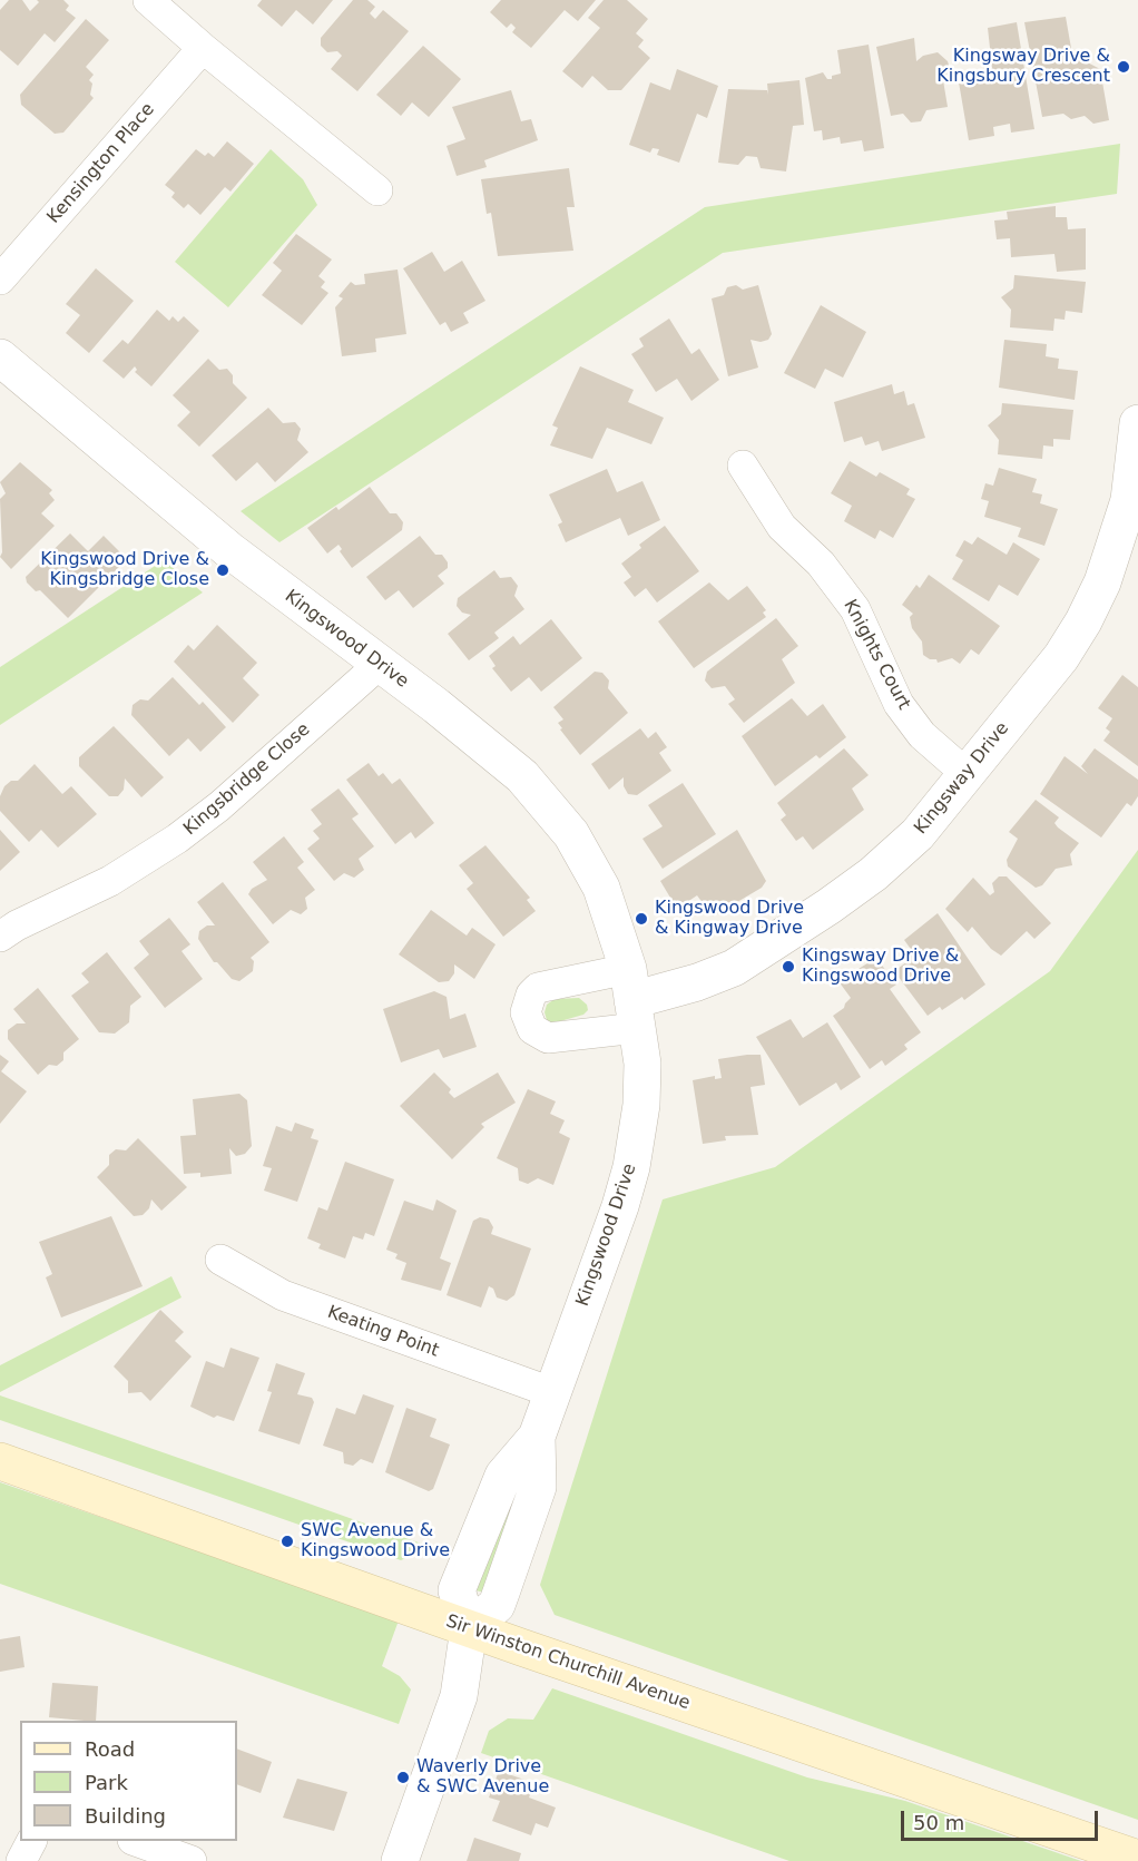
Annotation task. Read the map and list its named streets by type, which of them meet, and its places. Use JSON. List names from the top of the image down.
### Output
{
  "streets": {
    "main road": ["Sir Winston Churchill Avenue"],
    "street": [
      "Kensington Place",
      "Kingswood Drive",
      "Knights Court",
      "Kingsway Drive",
      "Kingsbridge Close",
      "Keating Point"
    ]
  },
  "crossings": [
    ["Kingswood Drive", "Kingsway Drive"],
    ["Kingswood Drive", "Kingsbridge Close"],
    ["Kingswood Drive", "Keating Point"],
    ["Kingswood Drive", "Sir Winston Churchill Avenue"],
    ["Knights Court", "Kingsway Drive"]
  ],
  "places": [
    "Kingsway Drive & Kingsbury Crescent",
    "Kingswood Drive & Kingsbridge Close",
    "Kingswood Drive & Kingway Drive",
    "Kingsway Drive & Kingswood Drive",
    "SWC Avenue & Kingswood Drive",
    "Waverly Drive & SWC Avenue"
  ],
  "legend": ["Road", "Park", "Building"],
  "scale_bar": "50 m"
}
